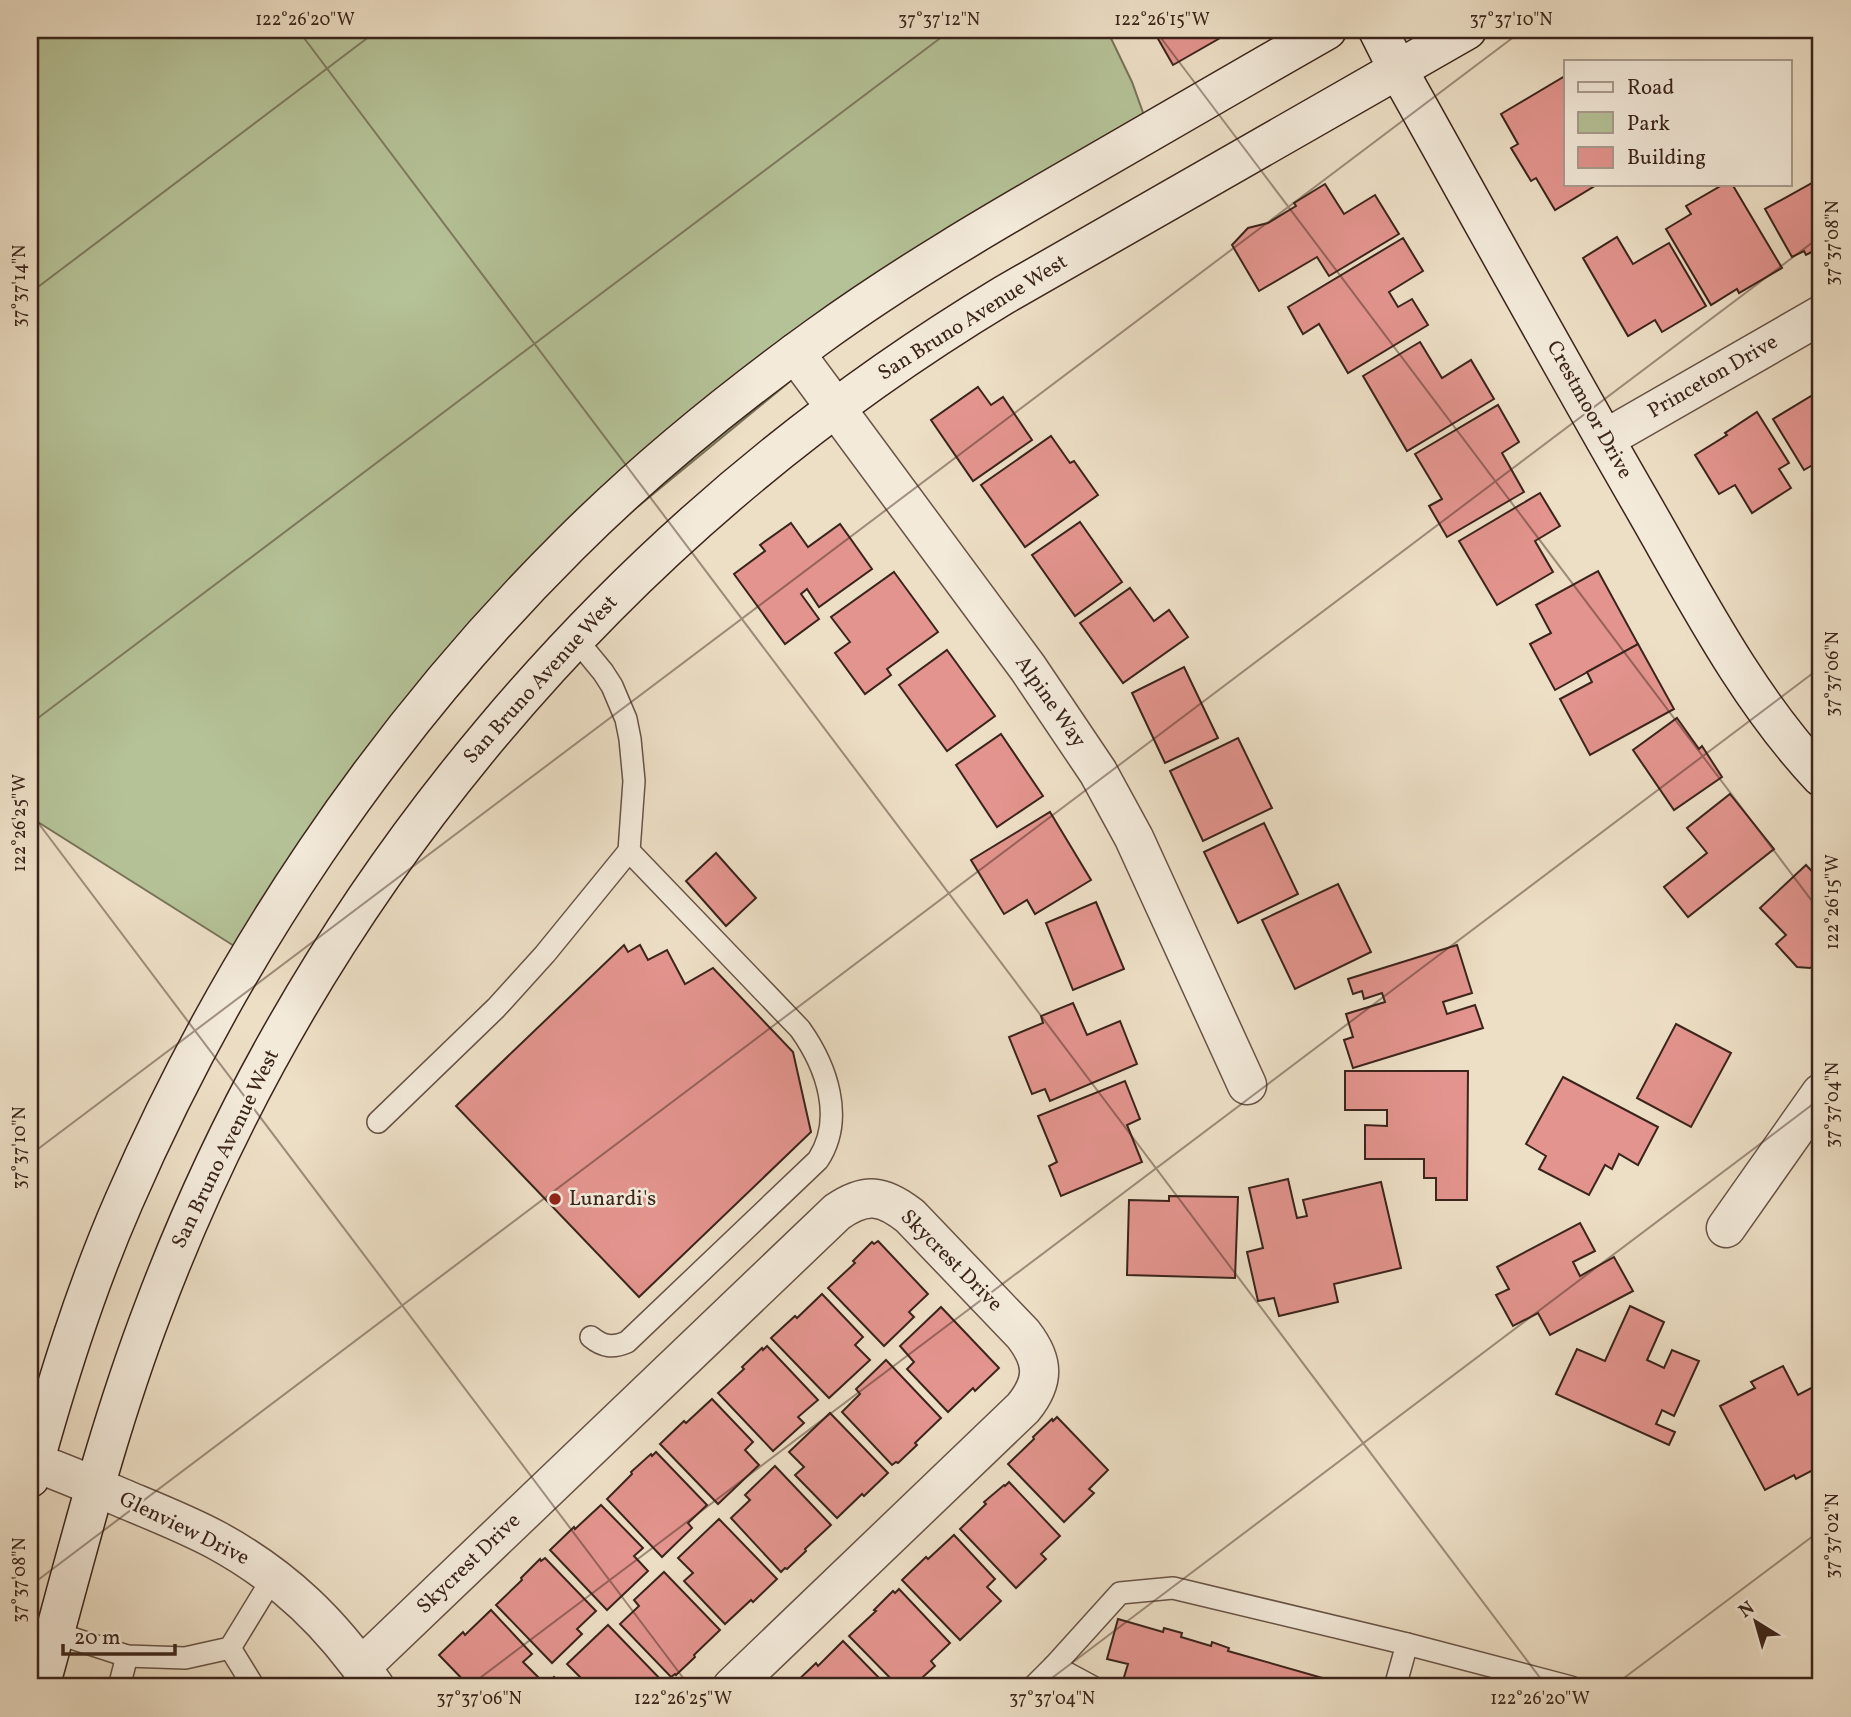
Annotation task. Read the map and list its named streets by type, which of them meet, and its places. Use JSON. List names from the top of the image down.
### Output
{
  "streets": {
    "main road": [
      "San Bruno Avenue West",
      "Princeton Drive",
      "Crestmoor Drive",
      "Alpine Way",
      "Skycrest Drive",
      "Glenview Drive"
    ]
  },
  "crossings": [
    ["San Bruno Avenue West", "Crestmoor Drive"],
    ["San Bruno Avenue West", "Alpine Way"],
    ["San Bruno Avenue West", "Glenview Drive"],
    ["Princeton Drive", "Crestmoor Drive"],
    ["Skycrest Drive", "Glenview Drive"]
  ],
  "places": ["Lunardi's"],
  "legend": ["Road", "Park", "Building"],
  "scale_bar": "20 m",
  "north": "top left",
  "coordinates": [
    "122°26'20\"W",
    "37°37'12\"N",
    "122°26'15\"W",
    "37°37'10\"N",
    "37°37'08\"N",
    "37°37'14\"N",
    "37°37'06\"N",
    "122°26'25\"W",
    "37°37'04\"N",
    "37°37'02\"N"
  ]
}
